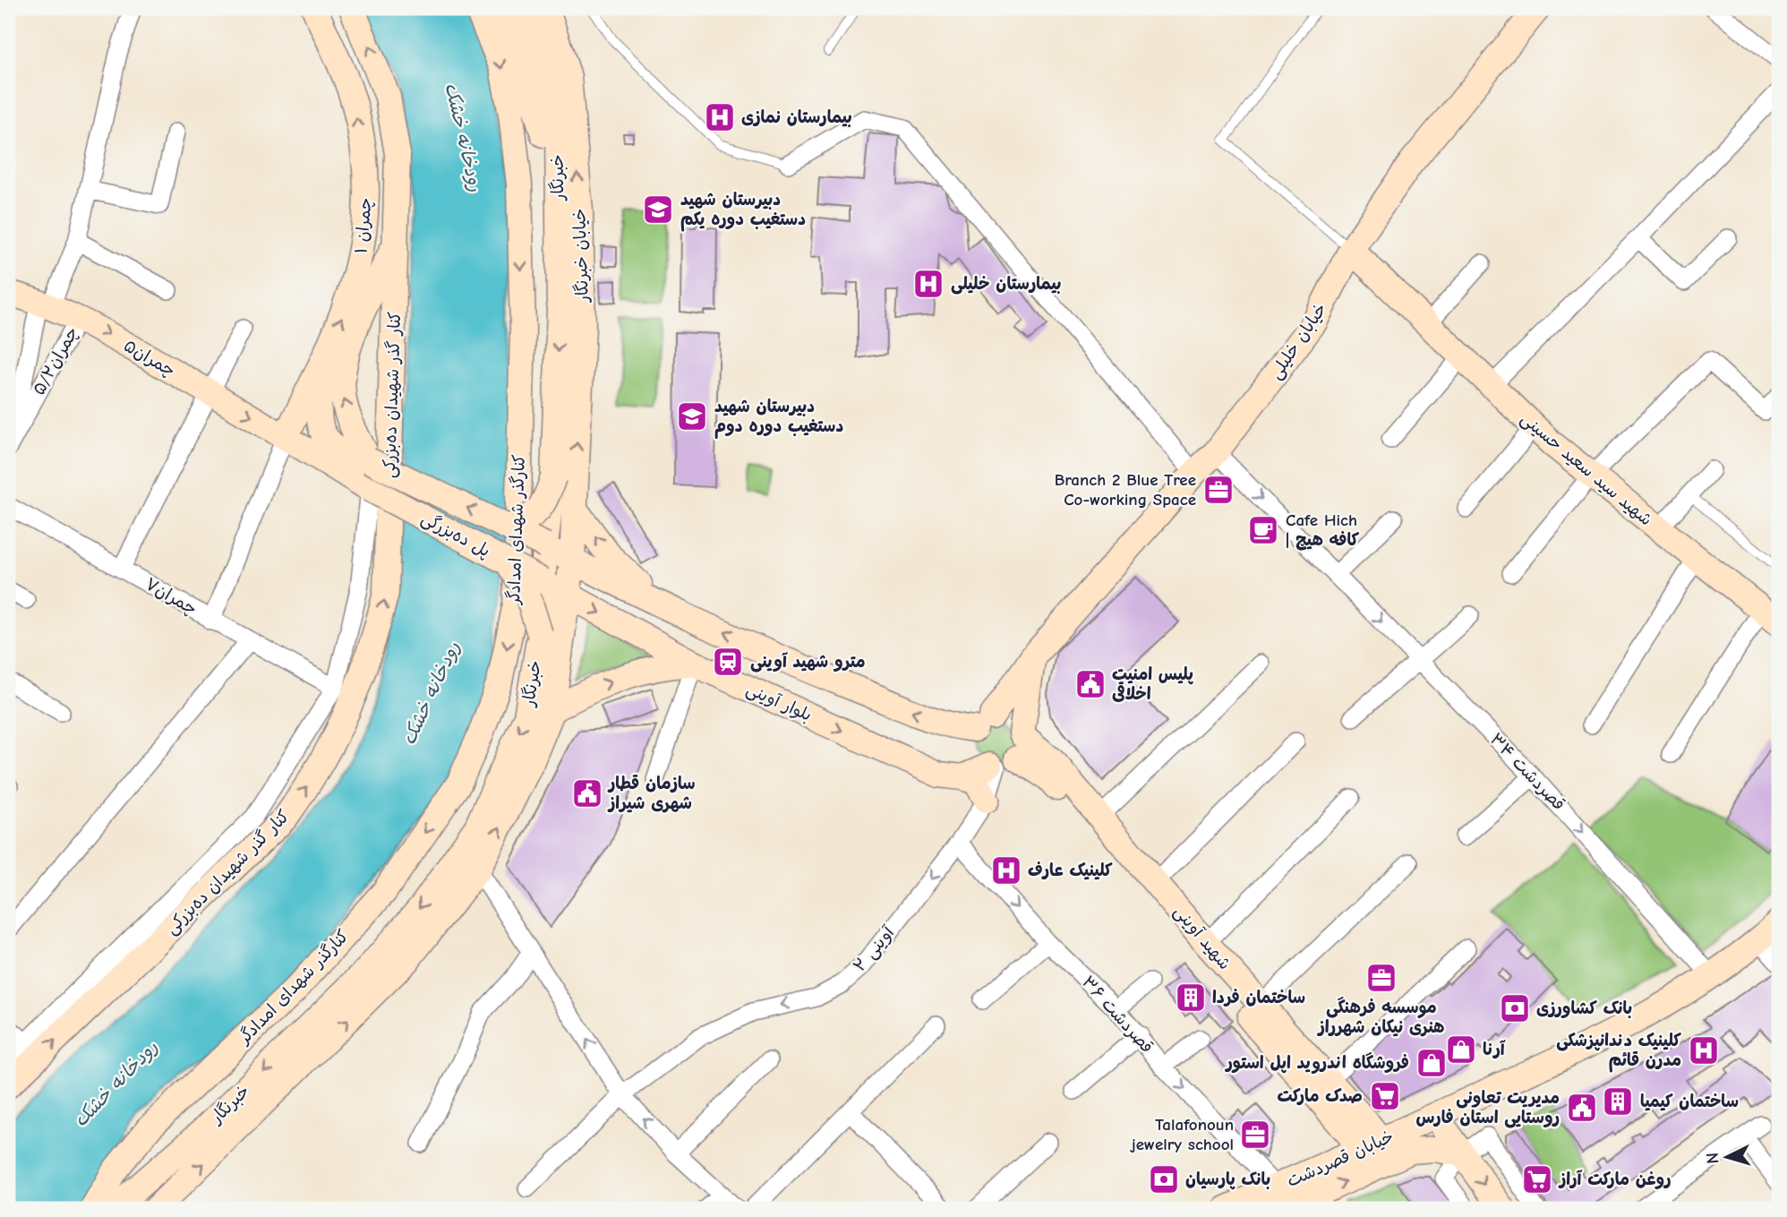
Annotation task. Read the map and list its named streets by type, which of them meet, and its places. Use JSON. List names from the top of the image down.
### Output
{
  "streets": {
    "main road": [
      "خبرنگار",
      "چمران ۱",
      "خیابان خبرنگار",
      "خیابان خلیلی",
      "چمران۵",
      "کنار گذر شهیدان ده‌بزرکی",
      "شهید سید سعید حسینی",
      "کنارگذر شهدای امدادگر",
      "پل ده‌بزرگی",
      "بلوار آوینی",
      "شهید آوینی",
      "خیابان قصردشت"
    ],
    "street": [
      "چمران۵/۲",
      "چمران۷",
      "قصردشت ۳۴",
      "۲ آوینی",
      "۳۶ قصردشت"
    ]
  },
  "crossings": [
    ["خبرنگار", "خیابان خبرنگار"],
    ["خبرنگار", "پل ده‌بزرگی"],
    ["خبرنگار", "بلوار آوینی"],
    ["چمران ۱", "چمران۵"],
    ["چمران ۱", "پل ده‌بزرگی"],
    ["خیابان خلیلی", "شهید سید سعید حسینی"],
    ["خیابان خلیلی", "قصردشت ۳۴"],
    ["چمران۵", "چمران۵/۲"],
    ["چمران۵", "پل ده‌بزرگی"],
    ["پل ده‌بزرگی", "بلوار آوینی"],
    ["قصردشت ۳۴", "خیابان قصردشت"],
    ["شهید آوینی", "۲ آوینی"],
    ["شهید آوینی", "خیابان قصردشت"],
    ["۲ آوینی", "۳۶ قصردشت"],
    ["۳۶ قصردشت", "خیابان قصردشت"]
  ],
  "one_way": [
    "چمران۵",
    "کنار گذر شهیدان ده‌بزرکی",
    "کنارگذر شهدای امدادگر",
    "قصردشت ۳۴",
    "۳۶ قصردشت"
  ],
  "water": ["رودخانه خشک"],
  "places": {
    "hospital": [
      "بیمارستان نمازی",
      "بیمارستان خلیلی",
      "کلینیک عارف",
      "کلینیک دندانپزشکی مدرن قائم"
    ],
    "school or university": ["دبیرستان شهید دستغیب دوره یکم", "دبیرستان شهید دستغیب دوره دوم"],
    "office": ["Branch 2 Blue Tree Co-working Space", "موسسه فرهنگی هنری نیکان شهرراز", "Talafonoun jewelry school"],
    "cafe": ["Cafe Hich | کافه هیچ"],
    "station": ["مترو شهید آوینی"],
    "public building": ["پلیس امنیت اخلاقی", "سازمان قطار شهری شیراز", "مدیریت تعاونی روستایی استان فارس"],
    "building": ["ساختمان فردا", "ساختمان کیمیا"],
    "bank": ["بانک کشاورزی", "بانک پارسیان"],
    "shop": ["آرنا", "فروشگاه اندروید اپل استور"],
    "supermarket": ["صدک مارکت", "روغن مارکت آراز"]
  },
  "north": "left"
}
